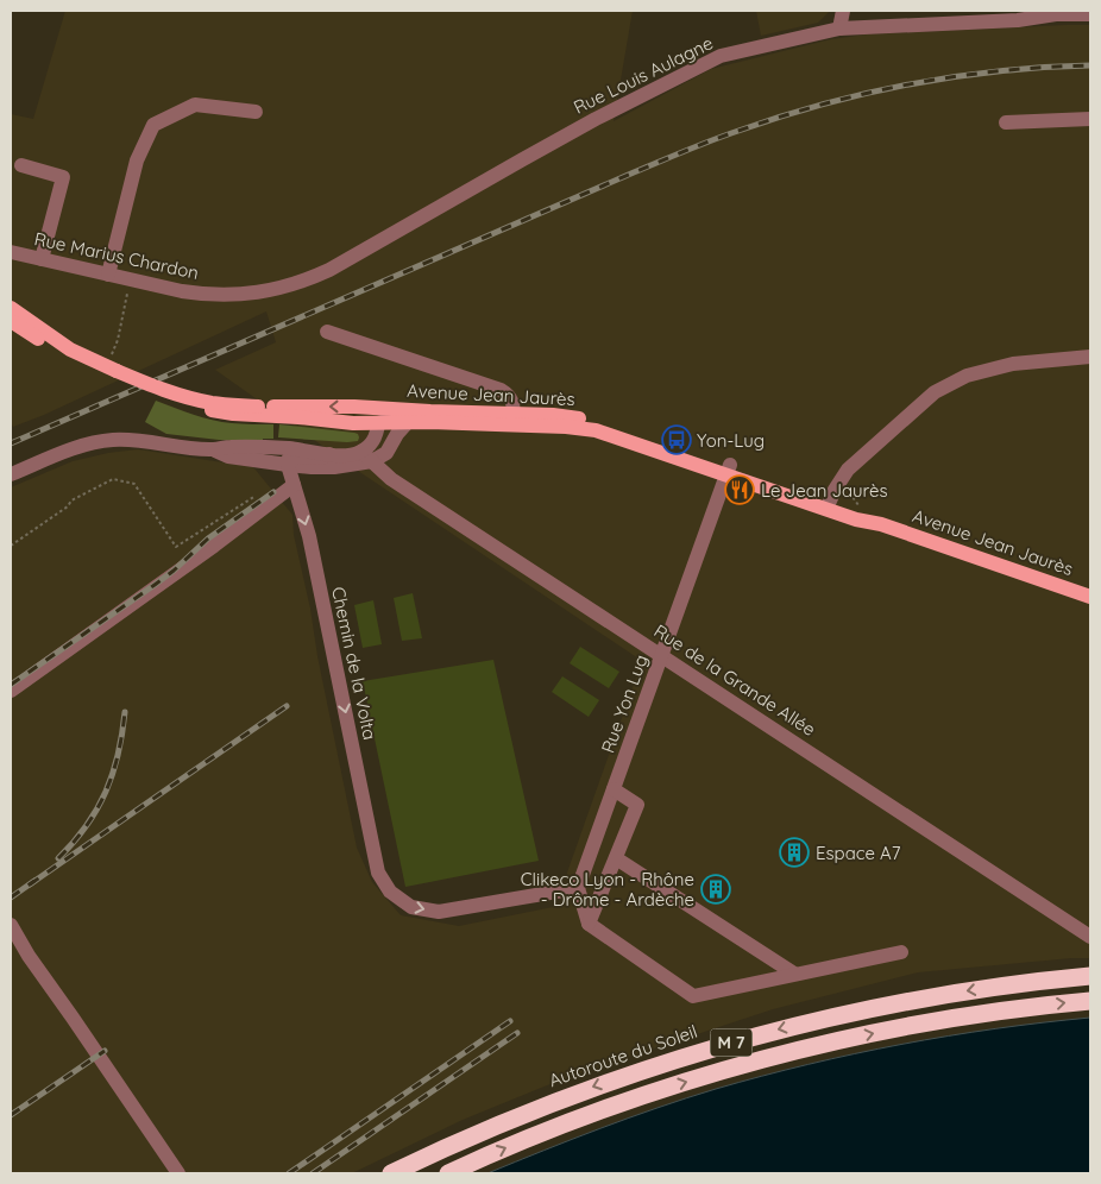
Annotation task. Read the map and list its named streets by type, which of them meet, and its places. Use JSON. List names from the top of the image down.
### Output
{
  "streets": {
    "highway": ["M 7", "Autoroute du Soleil"],
    "main road": ["Avenue Jean Jaurès"],
    "street": [
      "Rue Louis Aulagne",
      "Rue Marius Chardon",
      "Chemin de la Volta",
      "Rue de la Grande Allée",
      "Rue Yon Lug"
    ]
  },
  "crossings": [
    ["Rue Louis Aulagne", "Rue Marius Chardon"],
    ["Avenue Jean Jaurès", "Rue Yon Lug"],
    ["Chemin de la Volta", "Rue Yon Lug"],
    ["Rue de la Grande Allée", "Rue Yon Lug"]
  ],
  "one_way": ["Chemin de la Volta"],
  "places": {
    "bus stop": ["Yon-Lug"],
    "restaurant": ["Le Jean Jaurès"],
    "building": ["Espace A7", "Clikeco Lyon - Rhône - Drôme - Ardèche"]
  }
}
